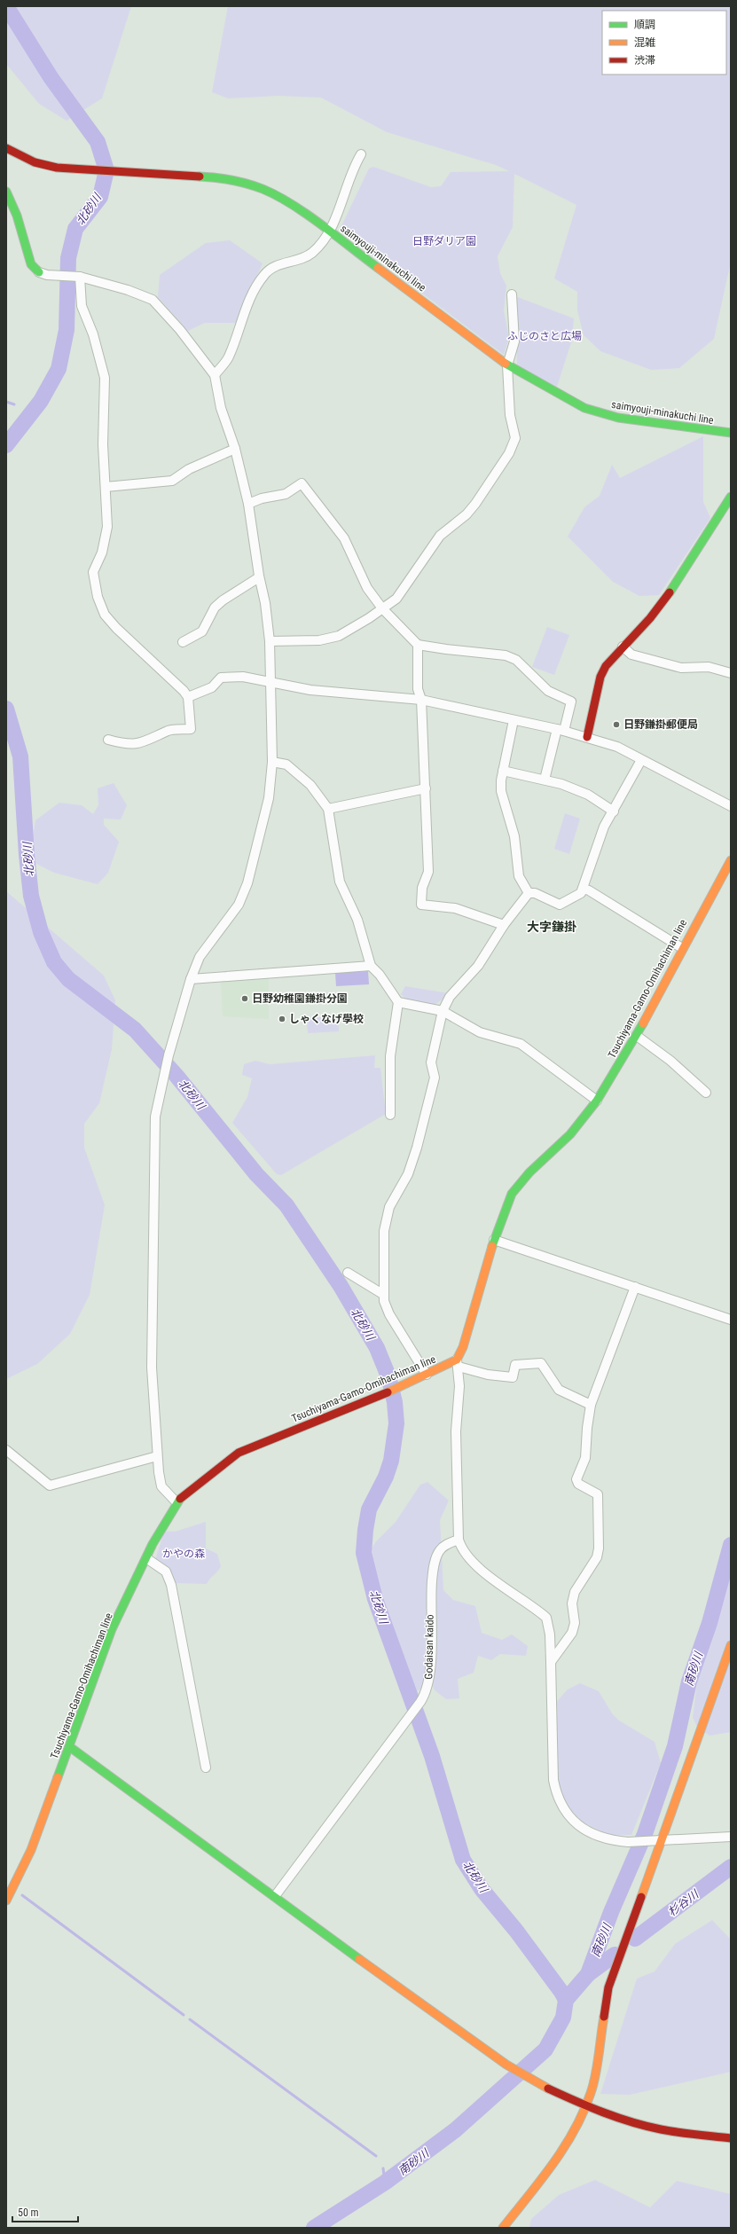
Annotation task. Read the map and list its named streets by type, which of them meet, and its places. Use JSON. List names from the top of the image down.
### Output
{
  "streets": {
    "main road": ["saimyouji-minakuchi line", "Tsuchiyama-Gamo-Omihachiman line"],
    "street": ["Godaisan kaido"]
  },
  "districts": ["大字鎌掛"],
  "water": ["北砂川", "南砂川", "杉谷川"],
  "parks": ["日野ダリア園", "ふじのさと広場", "かやの森"],
  "places": ["日野鎌掛郵便局", "日野幼稚園鎌掛分園", "しゃくなげ學校"],
  "legend": ["順調", "混雑", "渋滞"],
  "scale_bar": "50 m"
}
